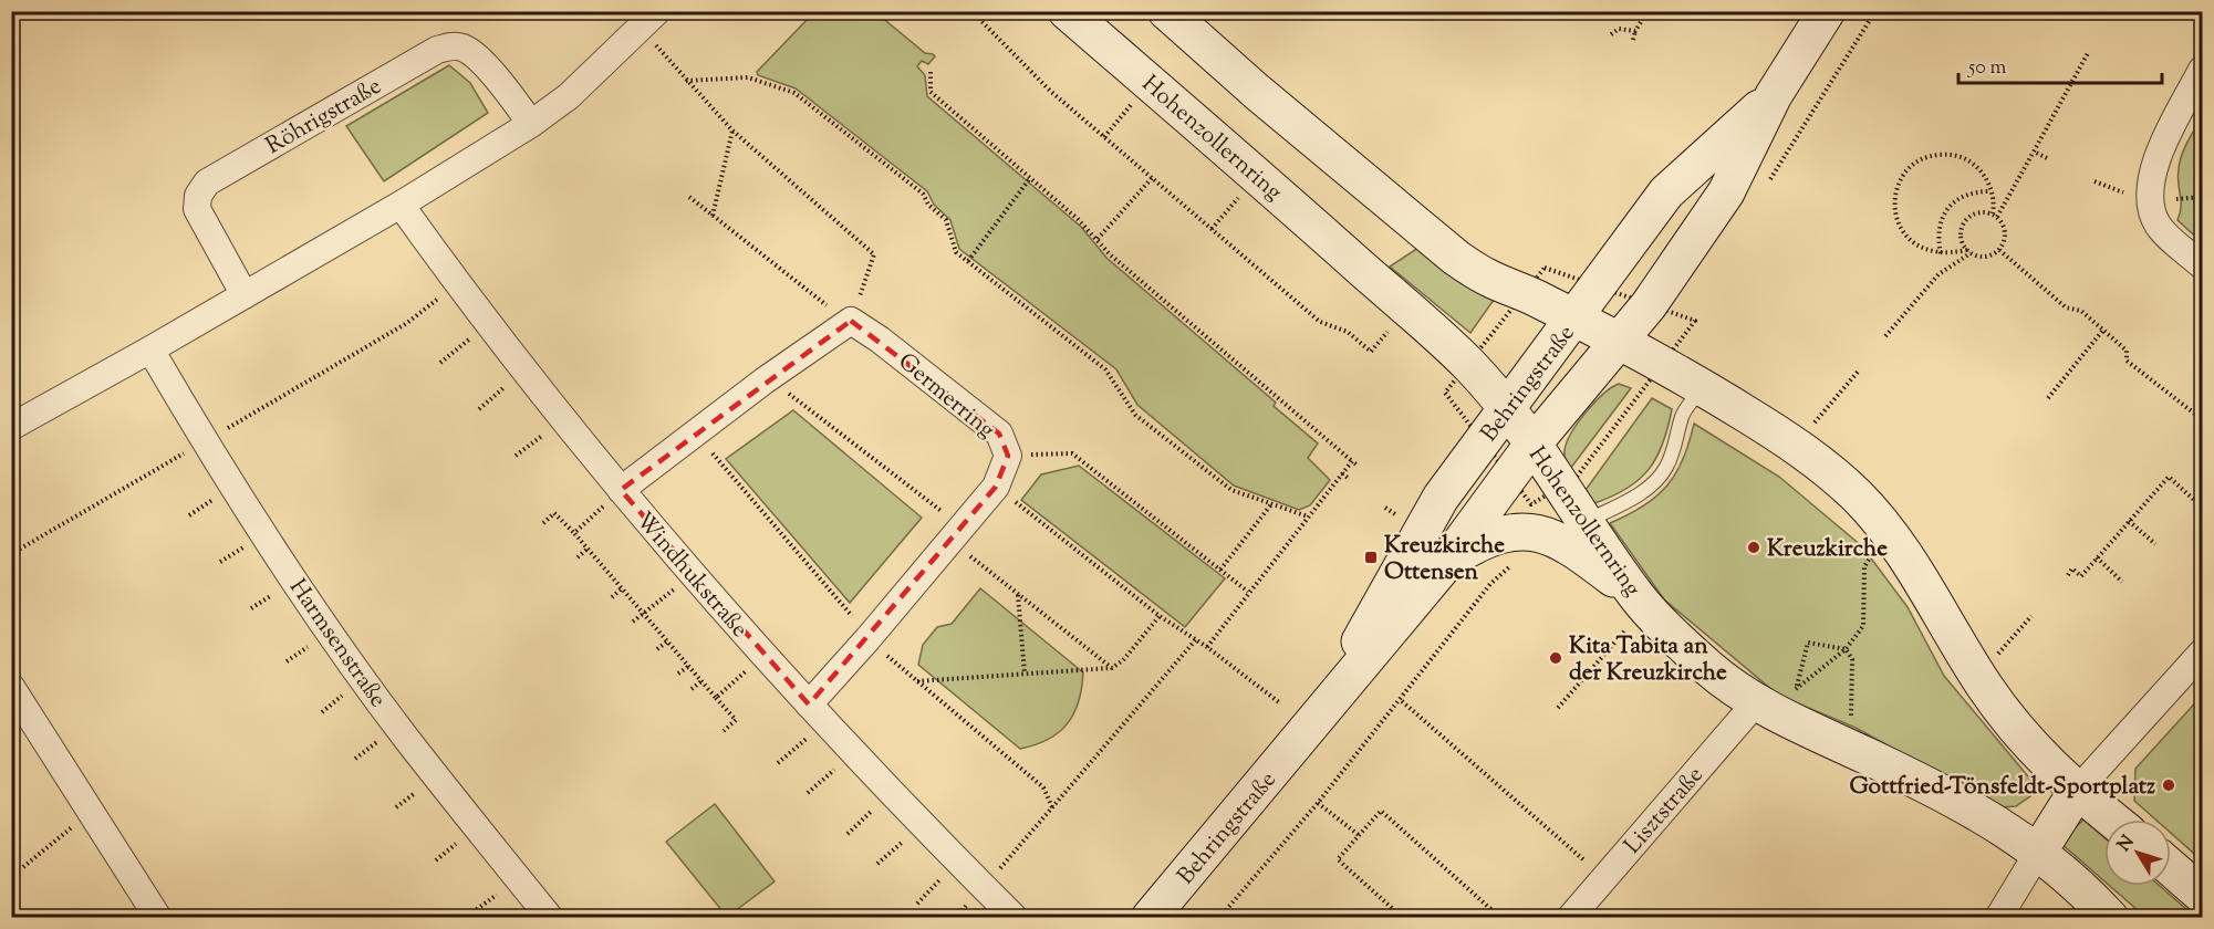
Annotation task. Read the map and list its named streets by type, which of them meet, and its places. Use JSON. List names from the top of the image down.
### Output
{
  "streets": {
    "main road": ["Hohenzollernring", "Behringstraße"],
    "street": [
      "Röhrigstraße",
      "Germerring",
      "Windhukstraße",
      "Harmsenstraße",
      "Lisztstraße"
    ]
  },
  "crossings": [
    ["Hohenzollernring", "Behringstraße"],
    ["Hohenzollernring", "Lisztstraße"],
    ["Germerring", "Windhukstraße"]
  ],
  "places": {
    "other": ["Kreuzkirche", "Kita Tabita an der Kreuzkirche", "Gottfried-Tönsfeldt-Sportplatz"],
    "transit": ["Kreuzkirche Ottensen"]
  },
  "scale_bar": "50 m",
  "north": "top left"
}
